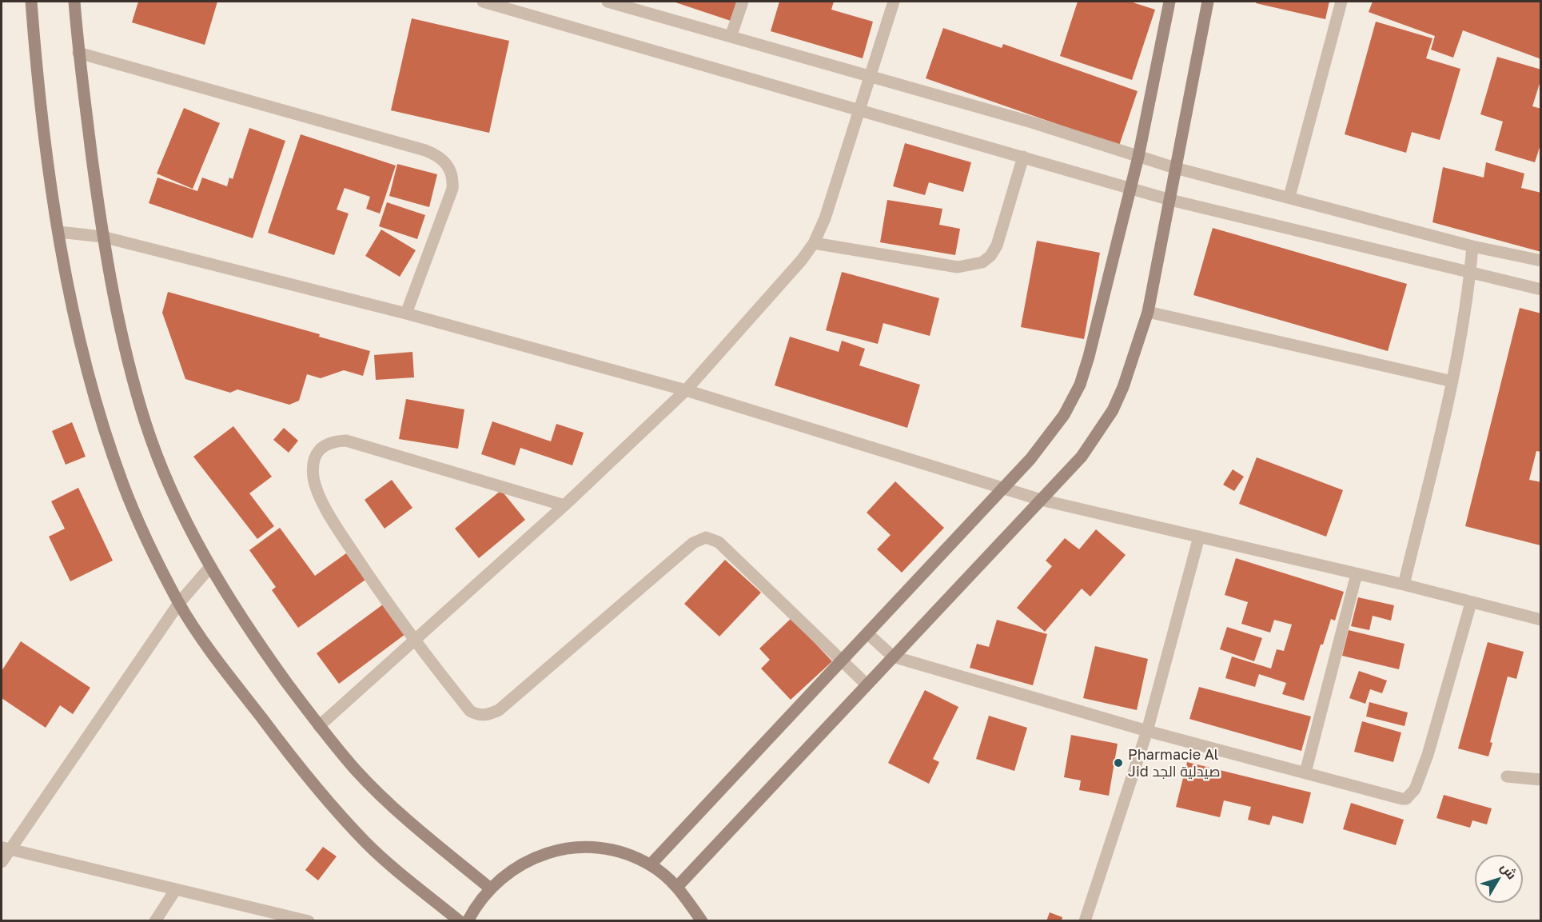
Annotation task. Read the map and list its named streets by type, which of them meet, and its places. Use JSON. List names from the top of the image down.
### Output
{
  "places": ["Pharmacie Al Jid صيدلية الجد"],
  "north": "top right"
}
